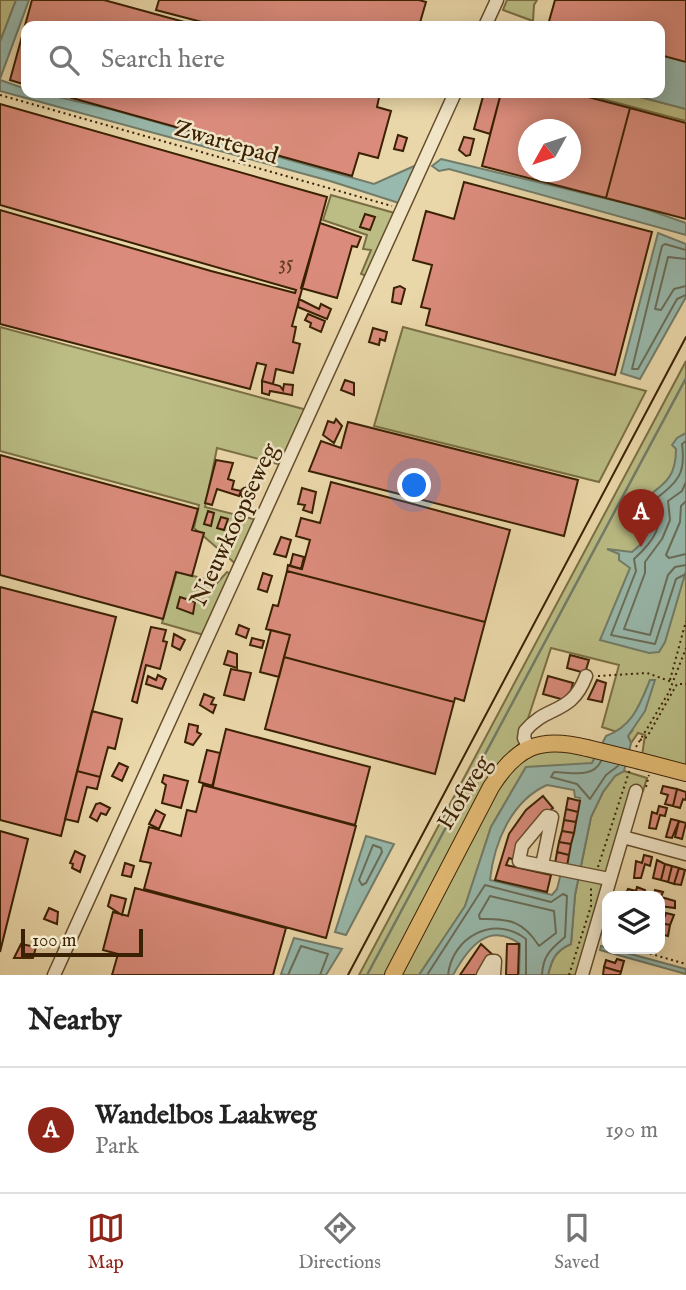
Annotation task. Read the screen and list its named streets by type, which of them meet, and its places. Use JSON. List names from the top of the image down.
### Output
{
  "streets": {
    "main road": ["Hofweg"],
    "street": ["Nieuwkoopseweg"],
    "path": ["Zwartepad"]
  },
  "crossings": [
    ["Zwartepad", "Nieuwkoopseweg"]
  ],
  "house_numbers": ["35"],
  "scale_bar": "100 m",
  "north": "bottom left",
  "page": {
    "search": "Search here",
    "pins": "A",
    "scale": "100 m",
    "heading": "Nearby",
    "list": [
      {
        "mark": "A",
        "name": "Wandelbos Laakweg",
        "note": "Park",
        "value": "190 m"
      }
    ],
    "nav": ["Map", "Directions", "Saved"]
  }
}
